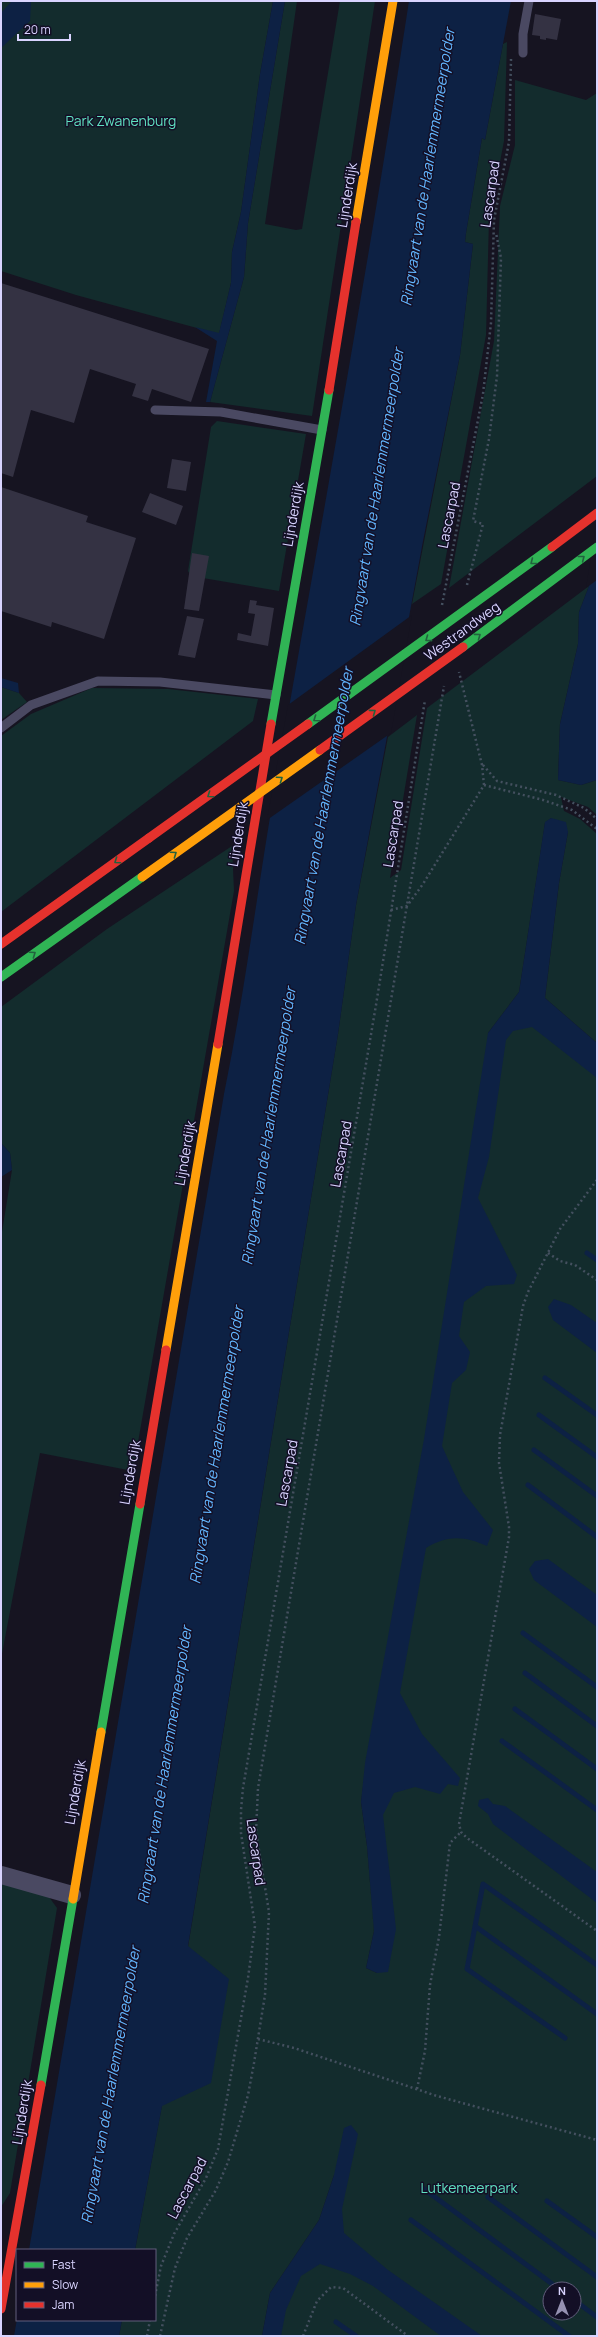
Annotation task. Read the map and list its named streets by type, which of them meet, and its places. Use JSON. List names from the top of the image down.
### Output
{
  "streets": {
    "main road": ["Lijnderdijk", "Westrandweg"],
    "path": ["Lascarpad"]
  },
  "water": ["Ringvaart van de Haarlemmermeerpolder"],
  "parks": ["Park Zwanenburg", "Lutkemeerpark"],
  "legend": ["Fast", "Slow", "Jam"],
  "scale_bar": "20 m",
  "north": "top"
}
